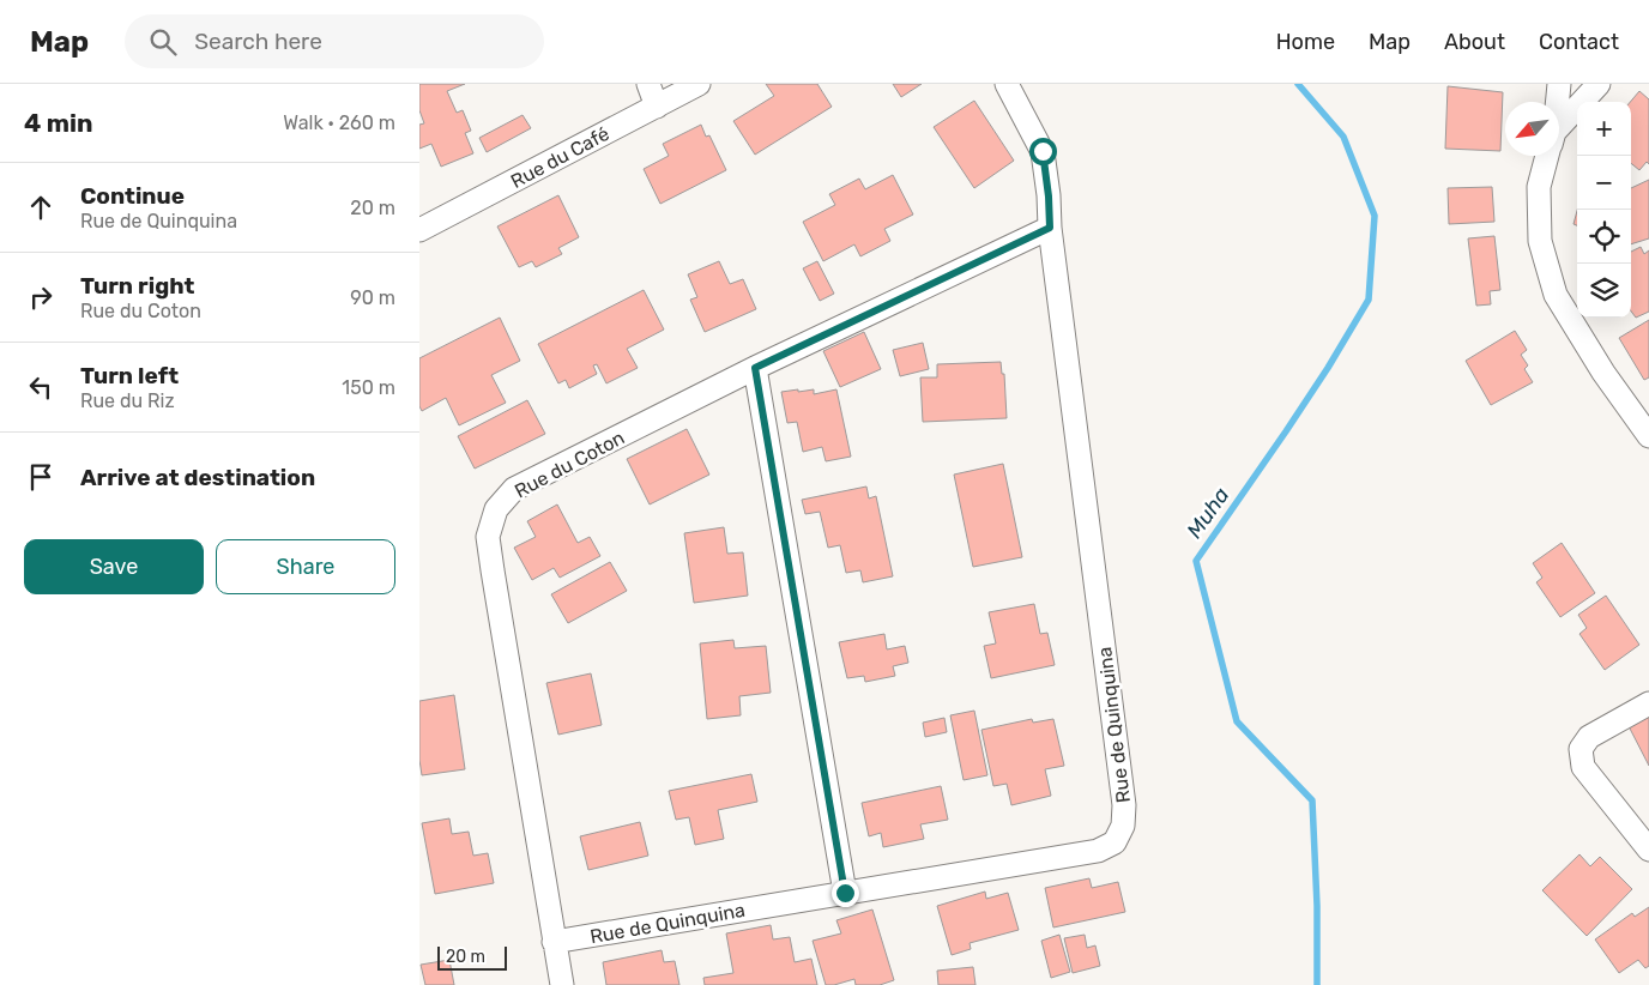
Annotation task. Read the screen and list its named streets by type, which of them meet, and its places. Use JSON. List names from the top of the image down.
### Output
{
  "streets": {
    "street": ["Rue du Café", "Rue du Coton", "Rue de Quinquina"]
  },
  "crossings": [
    ["Rue du Coton", "Rue de Quinquina"]
  ],
  "water": ["Muha"],
  "scale_bar": "20 m",
  "north": "bottom left",
  "page": {
    "header": "Map",
    "search": "Search here",
    "nav": [
      "Home",
      "Map",
      "About",
      "Contact"
    ],
    "heading": ["4 min", "Walk · 260 m"],
    "map_buttons": ["+", "−"],
    "list": [
      ["Continue", "Rue de Quinquina", "20 m"],
      ["Turn right", "Rue du Coton", "90 m"],
      ["Turn left", "Rue du Riz", "150 m"],
      "Arrive at destination"
    ],
    "buttons": ["Save", "Share"],
    "scale": "20 m"
  }
}
